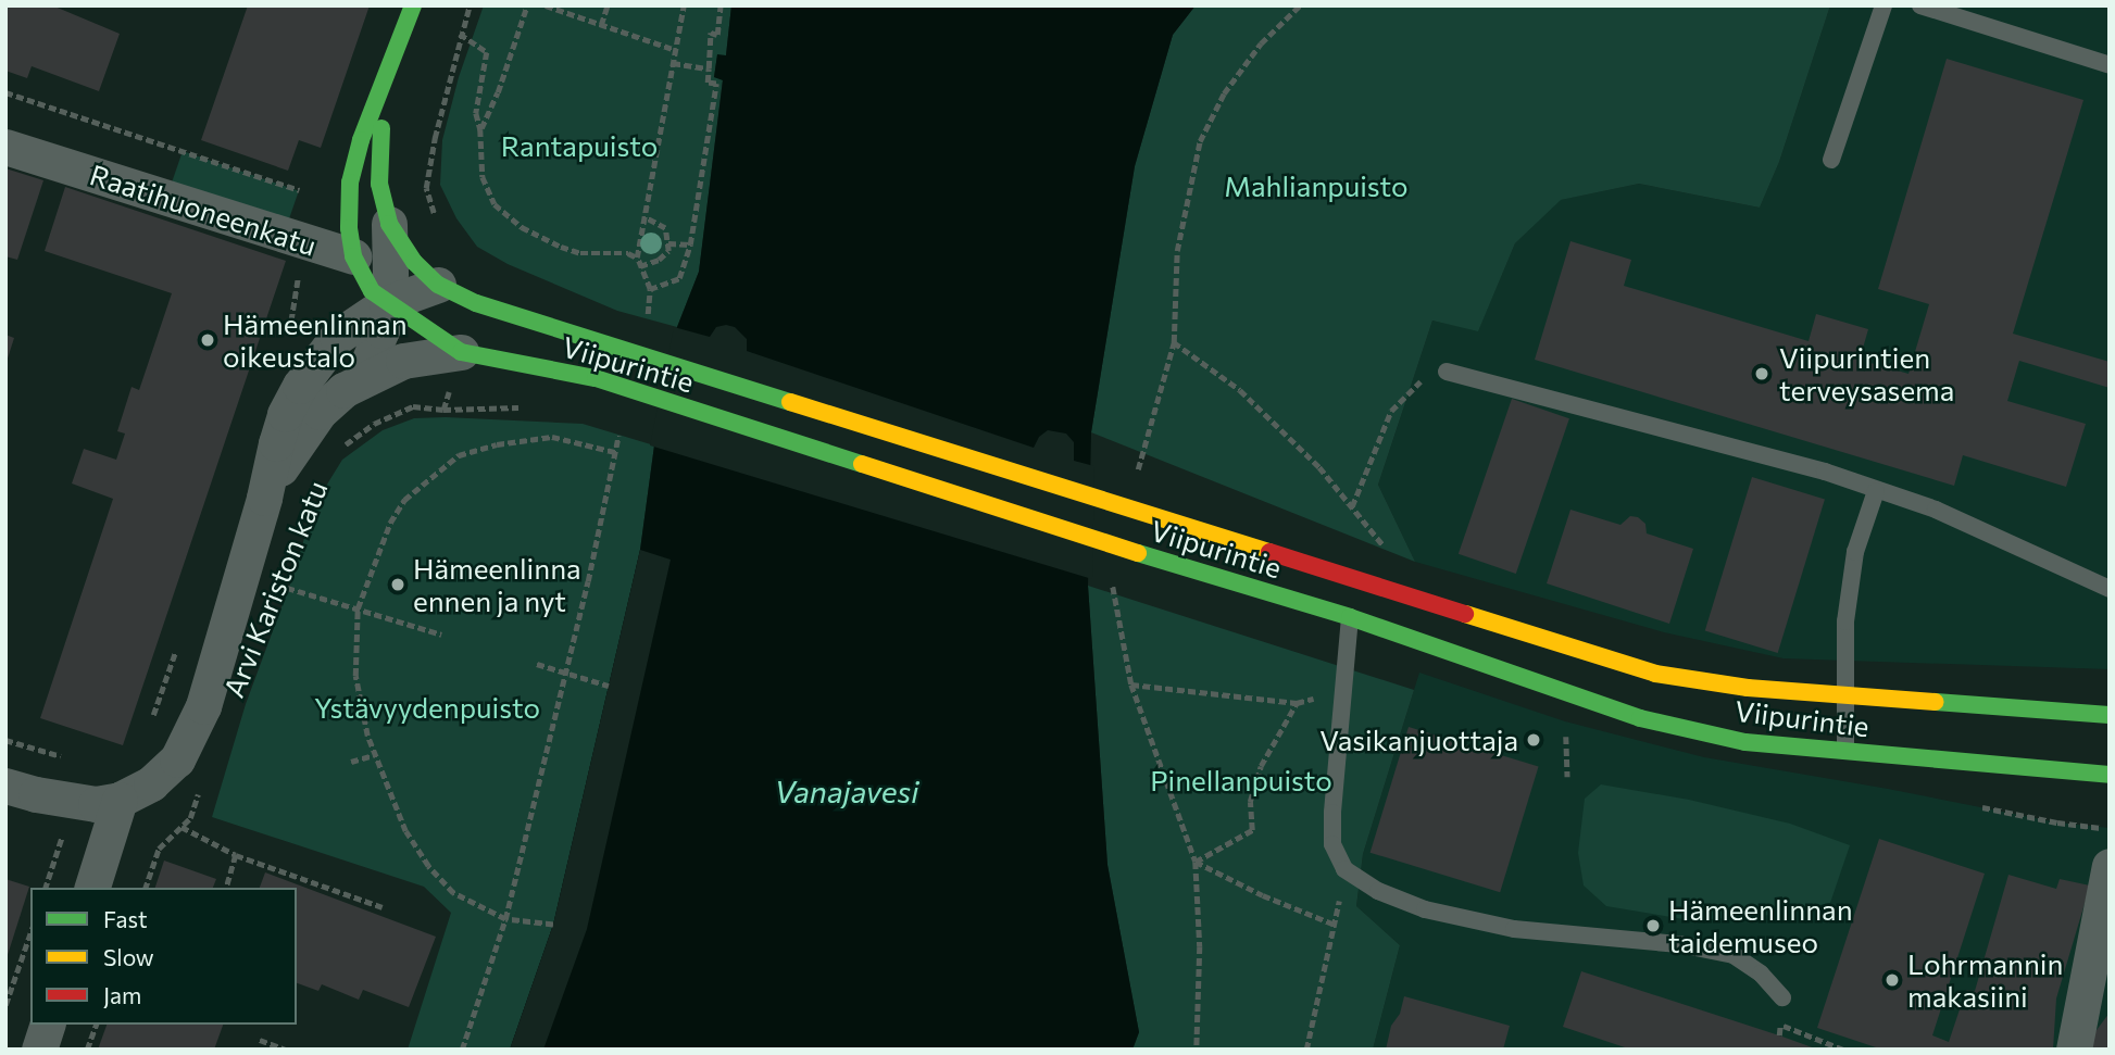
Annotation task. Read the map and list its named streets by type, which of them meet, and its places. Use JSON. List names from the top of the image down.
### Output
{
  "streets": {
    "main road": ["Viipurintie", "Arvi Kariston katu"],
    "street": ["Raatihuoneenkatu"]
  },
  "crossings": [
    ["Raatihuoneenkatu", "Viipurintie"],
    ["Raatihuoneenkatu", "Arvi Kariston katu"],
    ["Viipurintie", "Arvi Kariston katu"]
  ],
  "water": ["Vanajavesi"],
  "parks": [
    "Rantapuisto",
    "Mahlianpuisto",
    "Ystävyydenpuisto",
    "Pinellanpuisto"
  ],
  "places": [
    "Hämeenlinnan oikeustalo",
    "Viipurintien terveysasema",
    "Hämeenlinna ennen ja nyt",
    "Vasikanjuottaja",
    "Hämeenlinnan taidemuseo",
    "Lohrmannin makasiini"
  ],
  "legend": ["Fast", "Slow", "Jam"]
}
